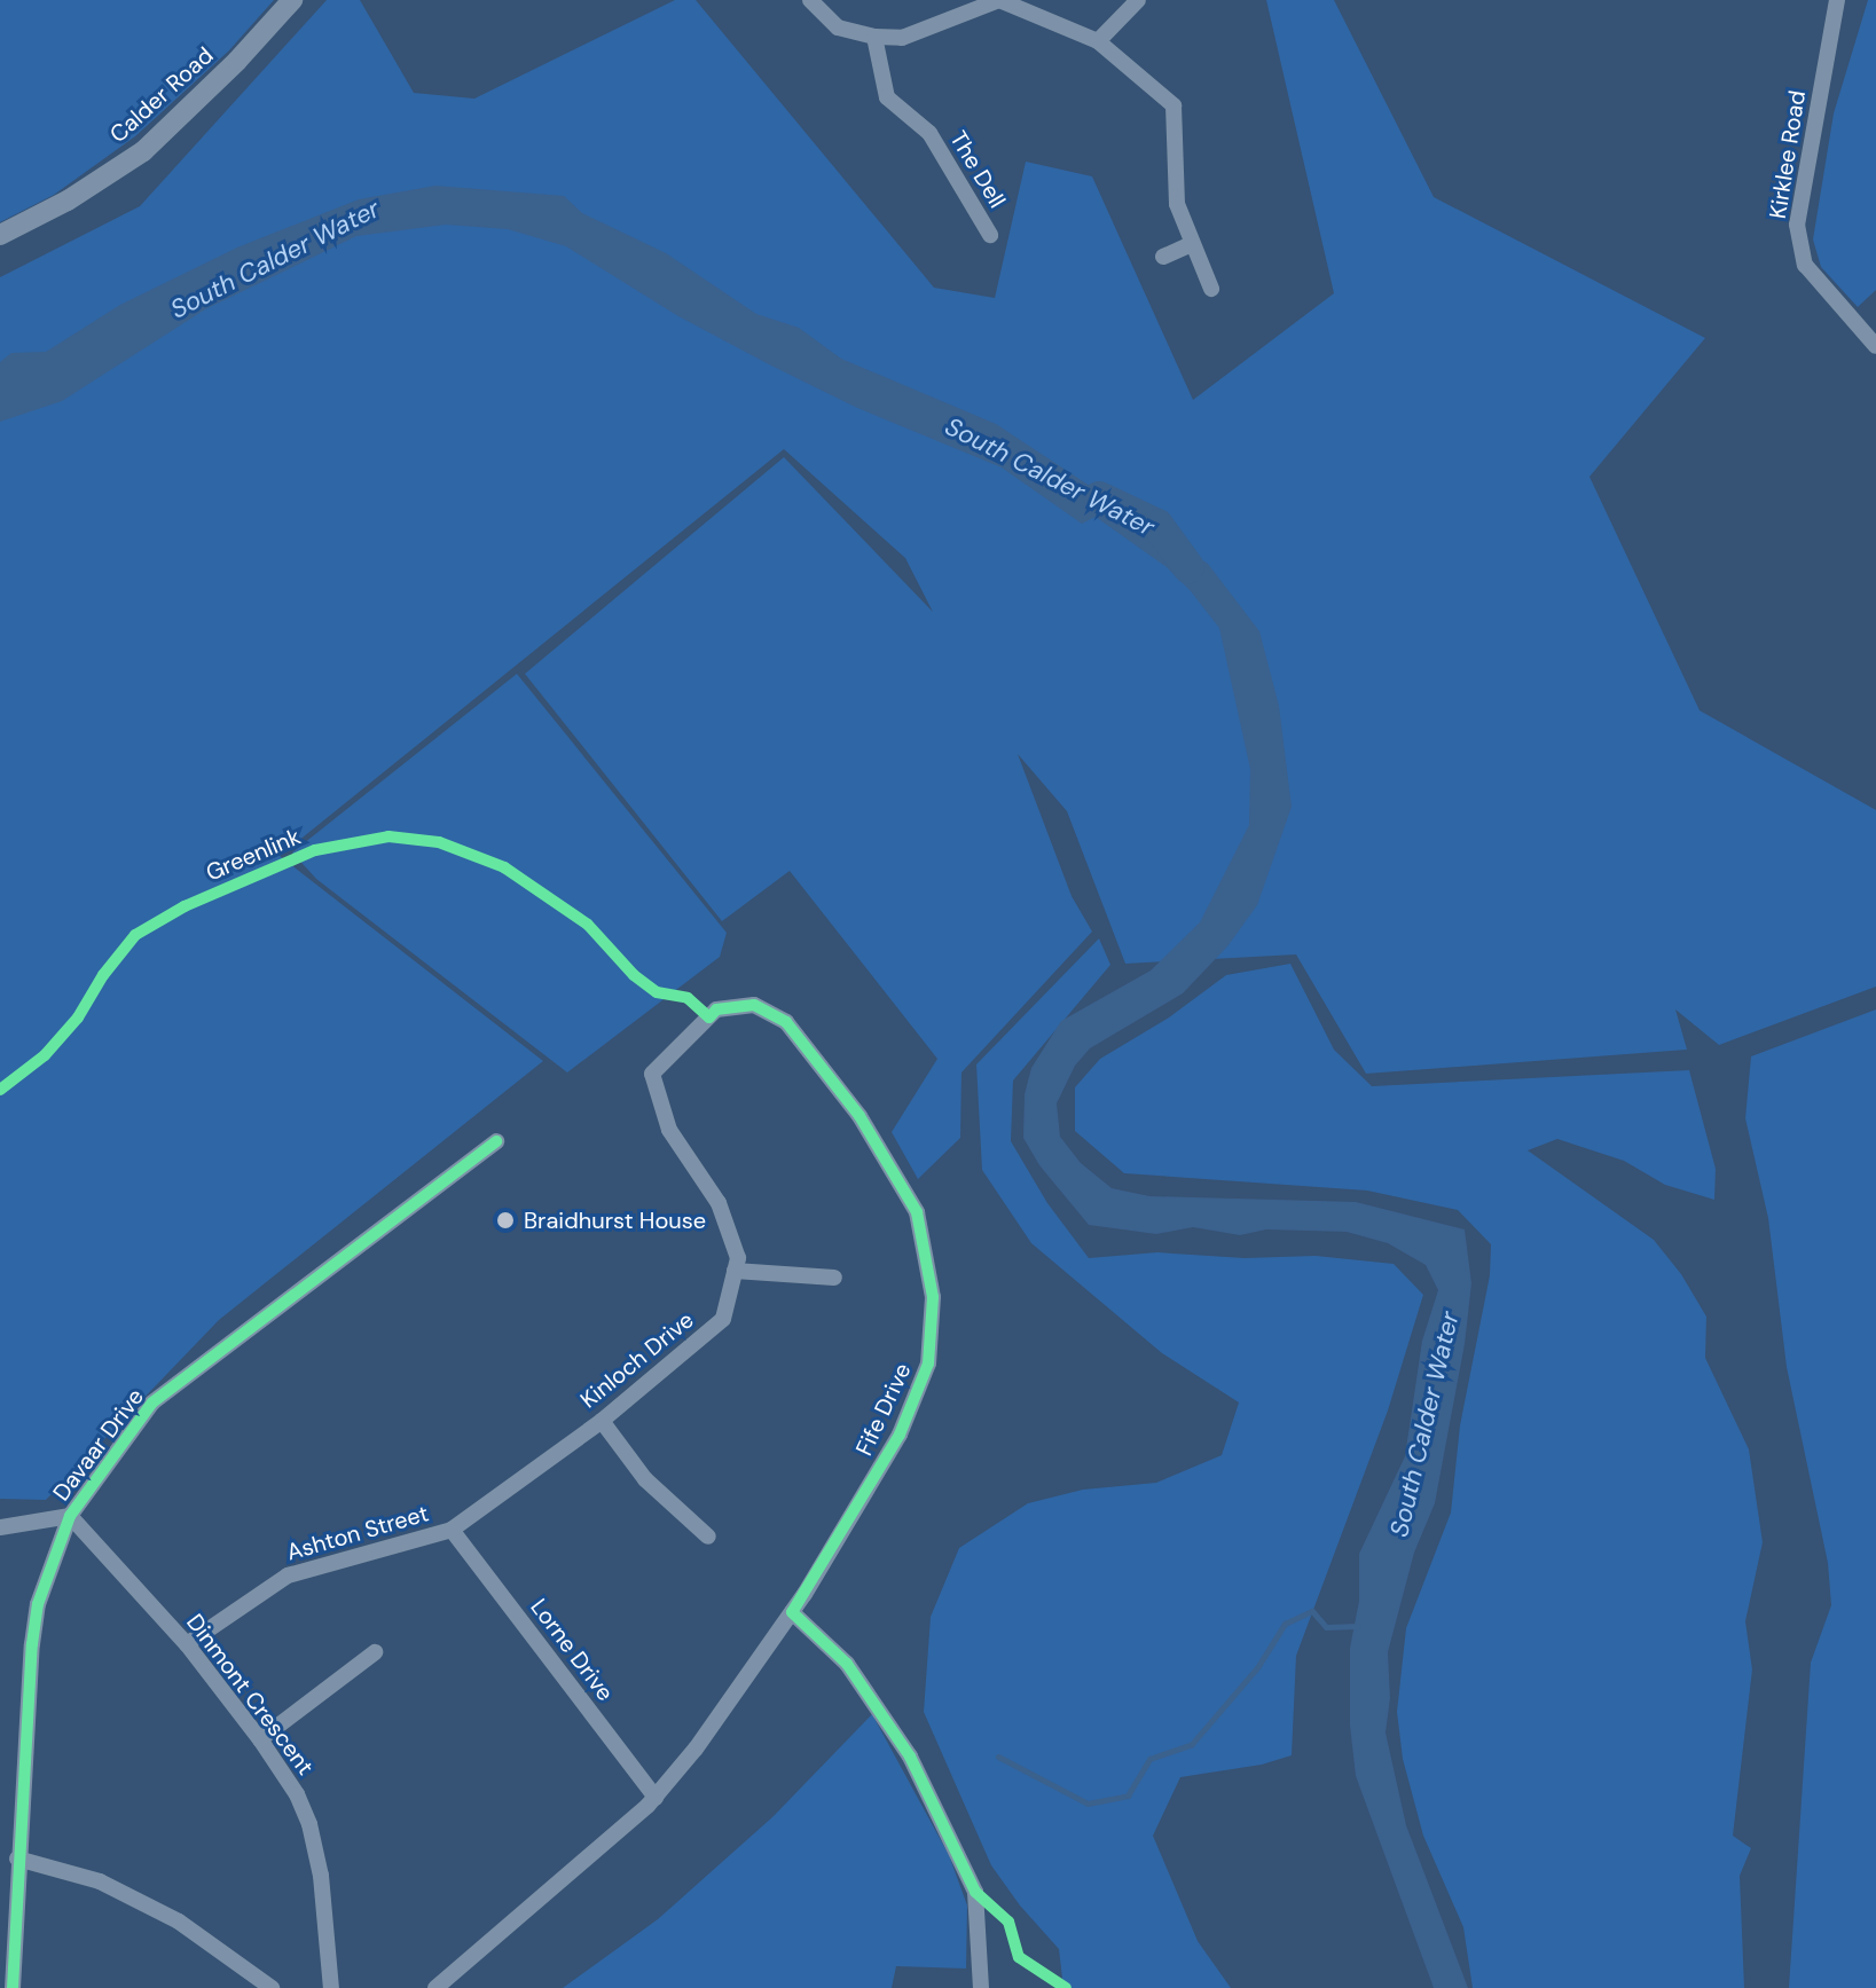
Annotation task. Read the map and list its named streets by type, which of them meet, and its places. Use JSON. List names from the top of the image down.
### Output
{
  "streets": {
    "street": [
      "Calder Road",
      "Kirklee Road",
      "The Dell",
      "Kinloch Drive",
      "Fife Drive",
      "Davaar Drive",
      "Ashton Street",
      "Lorne Drive",
      "Dinmont Crescent"
    ],
    "cycle path": ["Greenlink"]
  },
  "crossings": [
    ["Kinloch Drive", "Fife Drive"],
    ["Kinloch Drive", "Ashton Street"],
    ["Kinloch Drive", "Lorne Drive"],
    ["Fife Drive", "Lorne Drive"],
    ["Davaar Drive", "Dinmont Crescent"],
    ["Ashton Street", "Lorne Drive"],
    ["Ashton Street", "Dinmont Crescent"]
  ],
  "water": ["South Calder Water"],
  "places": ["Braidhurst House"]
}
